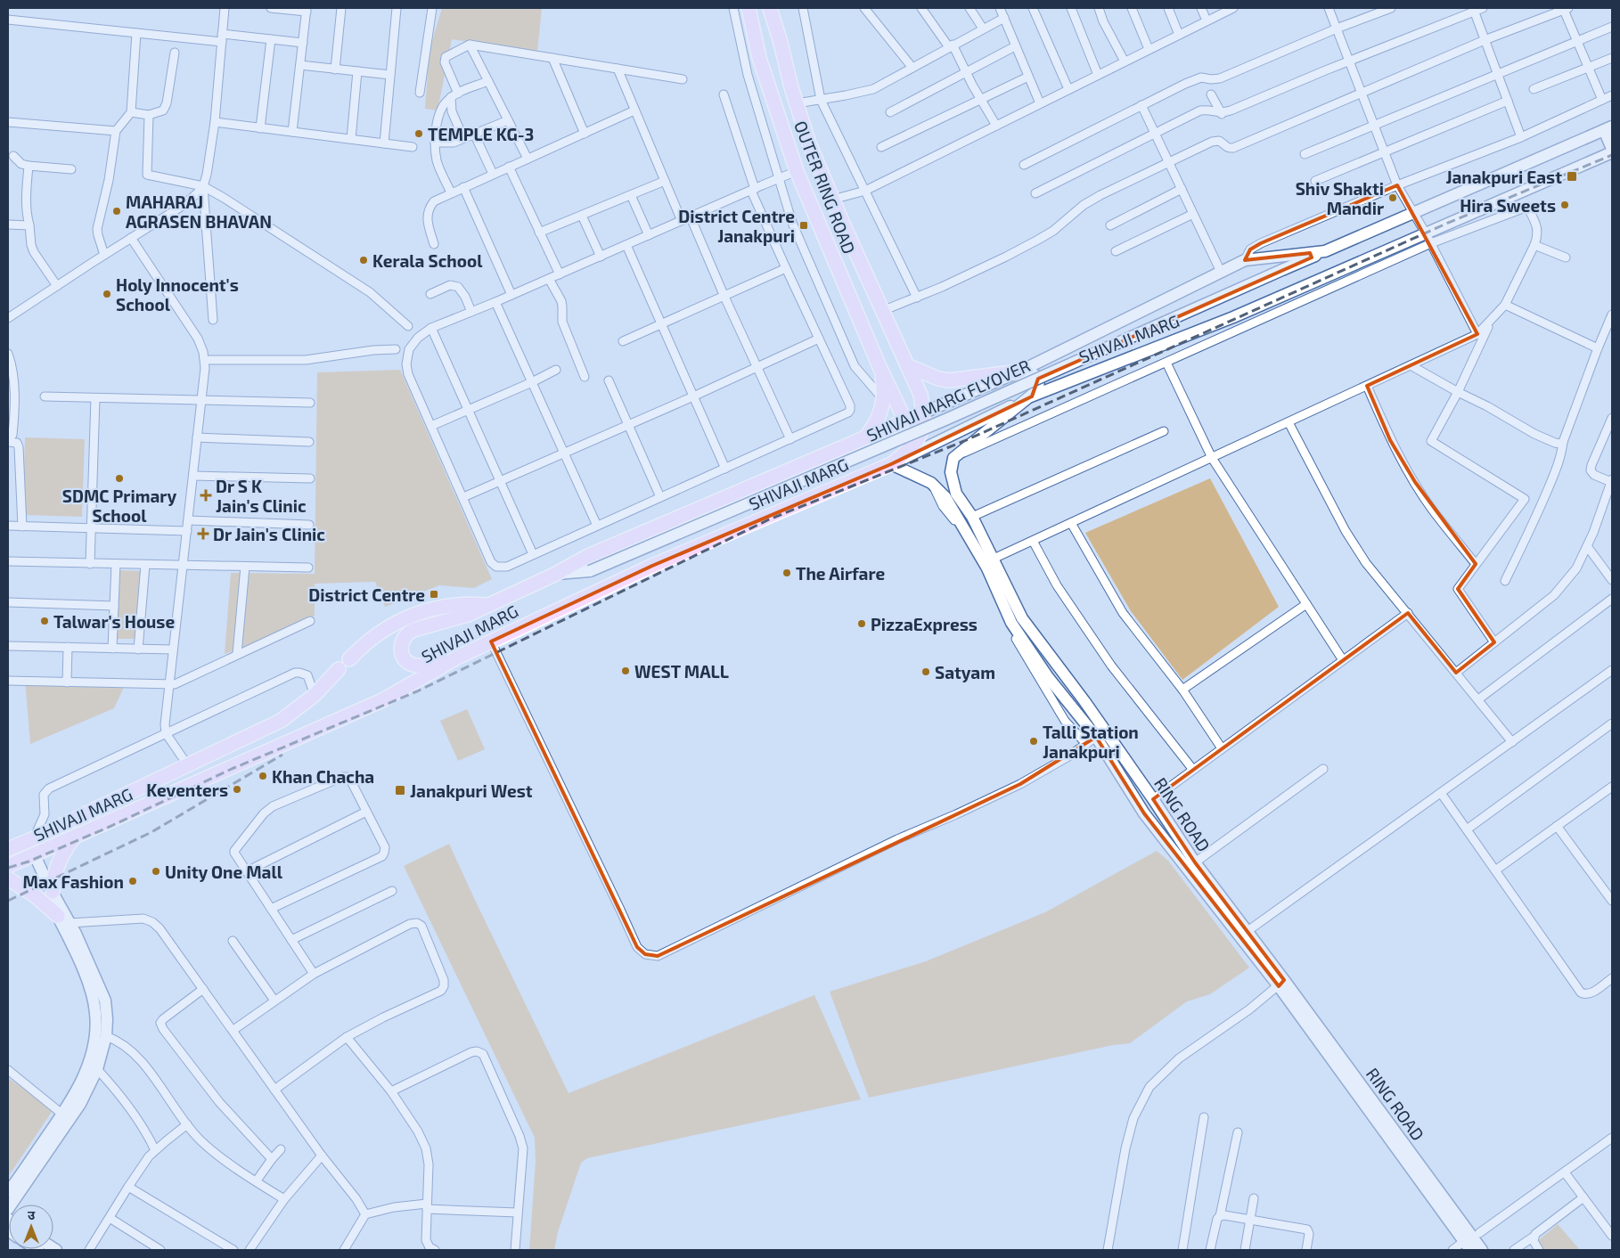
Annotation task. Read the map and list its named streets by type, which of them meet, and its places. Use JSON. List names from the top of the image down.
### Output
{
  "streets": {
    "main road": ["OUTER RING ROAD", "SHIVAJI MARG"],
    "street": ["SHIVAJI MARG FLYOVER", "RING ROAD"]
  },
  "crossings": [
    ["OUTER RING ROAD", "SHIVAJI MARG"],
    ["SHIVAJI MARG", "SHIVAJI MARG FLYOVER"],
    ["SHIVAJI MARG", "RING ROAD"]
  ],
  "places": {
    "other": [
      "TEMPLE KG-3",
      "Shiv Shakti Mandir",
      "Hira Sweets",
      "MAHARAJ AGRASEN BHAVAN",
      "Kerala School",
      "Holy Innocent's School",
      "SDMC Primary School",
      "The Airfare",
      "Talwar's House",
      "PizzaExpress",
      "WEST MALL",
      "Satyam",
      "Talli Station Janakpuri",
      "Khan Chacha",
      "Keventers",
      "Unity One Mall",
      "Max Fashion"
    ],
    "transit": [
      "Janakpuri East",
      "District Centre Janakpuri",
      "District Centre",
      "Janakpuri West"
    ],
    "health": ["Dr S K Jain's Clinic", "Dr Jain's Clinic"]
  },
  "north": "top"
}
